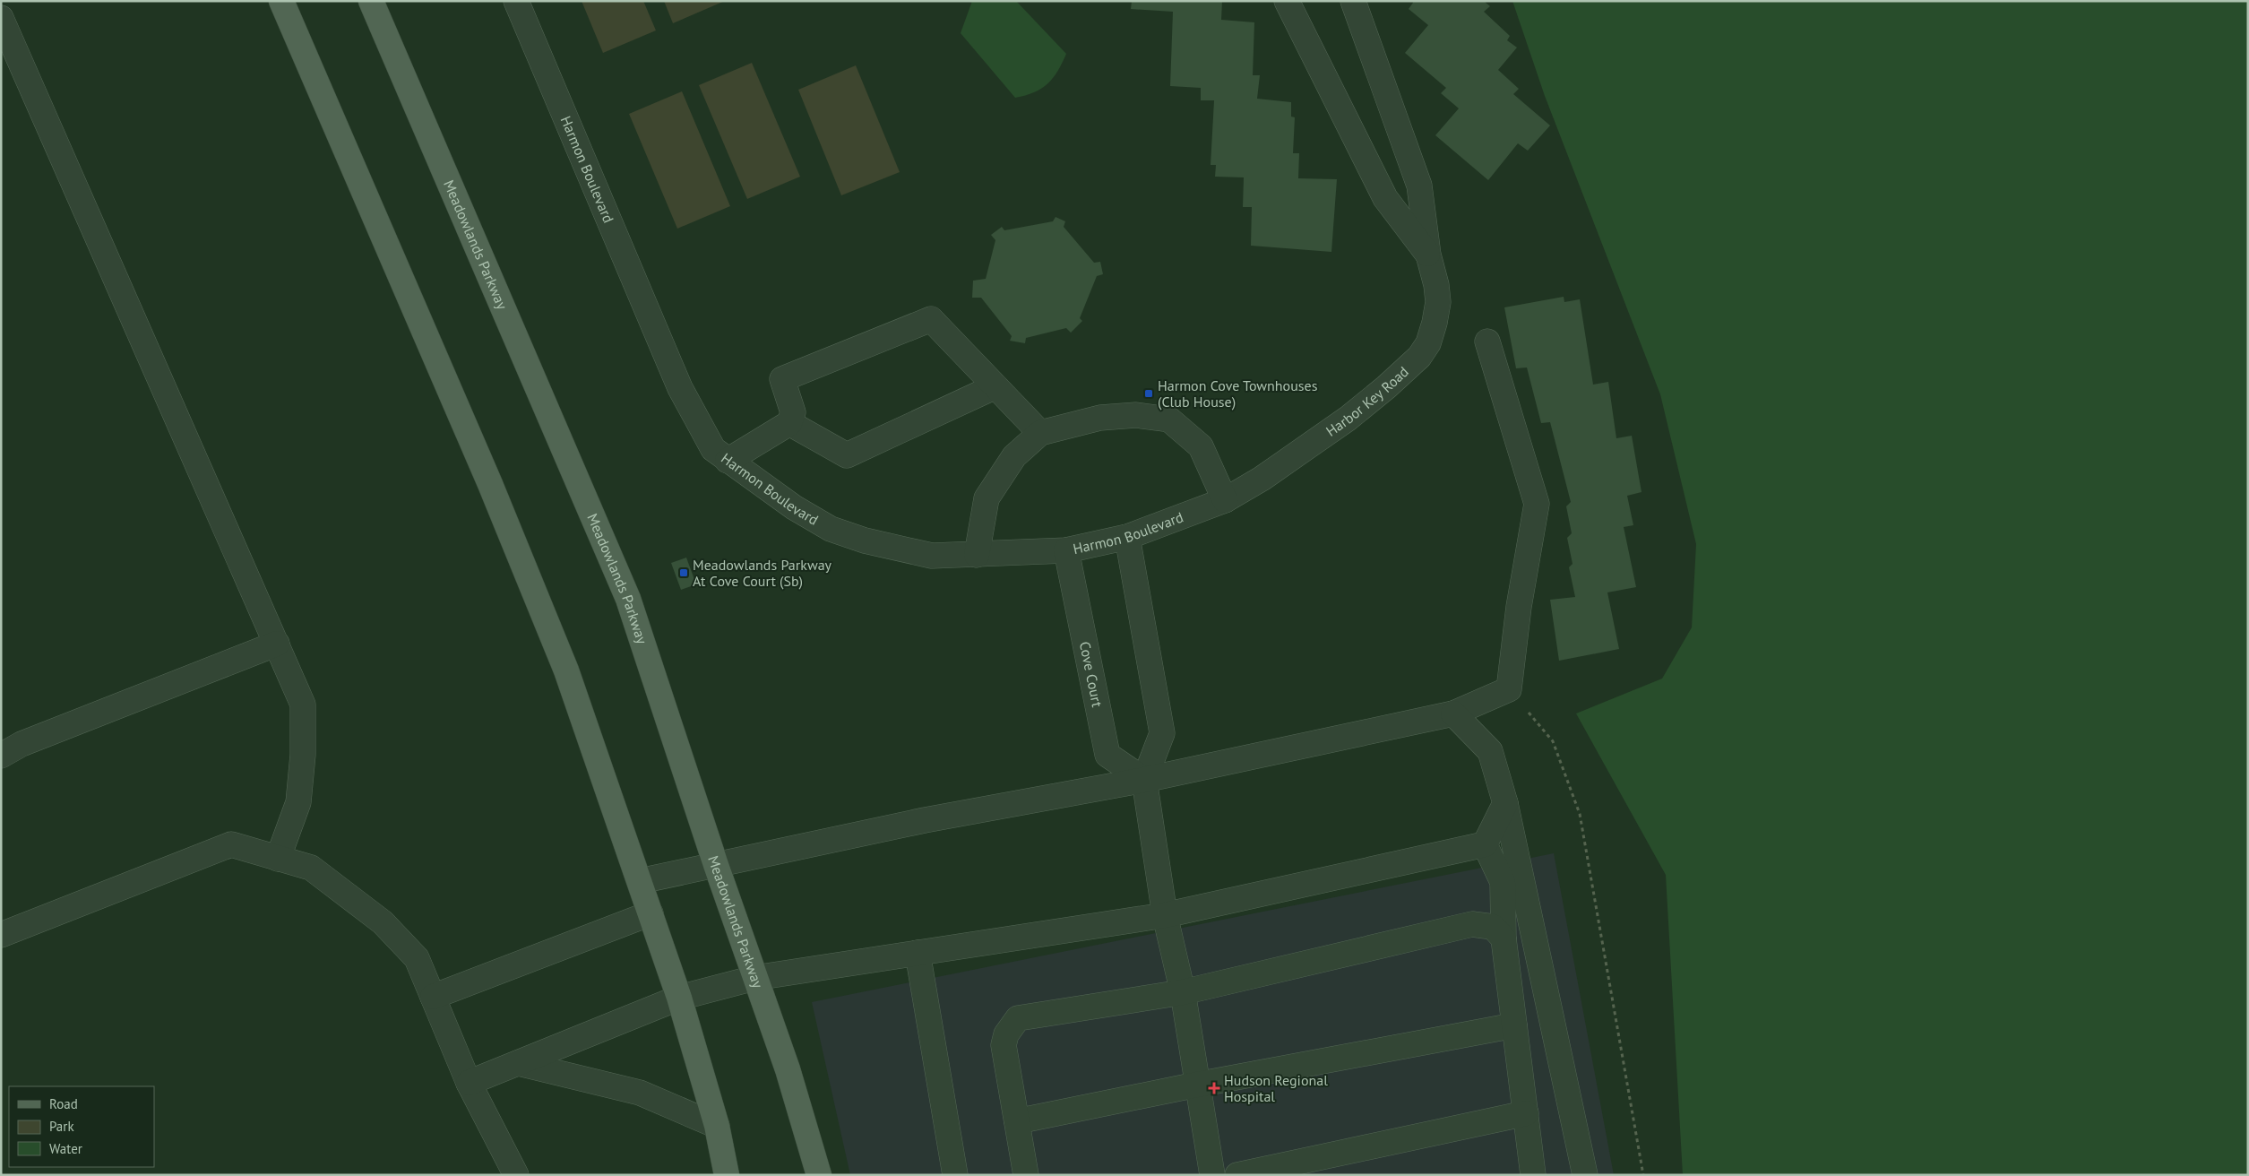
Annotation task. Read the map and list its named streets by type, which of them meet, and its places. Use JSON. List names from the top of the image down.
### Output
{
  "streets": {
    "main road": ["Meadowlands Parkway"],
    "street": ["Harmon Boulevard", "Harbor Key Road", "Cove Court"]
  },
  "crossings": [
    ["Harmon Boulevard", "Harbor Key Road"],
    ["Harmon Boulevard", "Cove Court"]
  ],
  "places": {
    "transit": ["Harmon Cove Townhouses (Club House)", "Meadowlands Parkway At Cove Court (Sb)"],
    "health": ["Hudson Regional Hospital"]
  },
  "legend": ["Road", "Park", "Water"]
}
